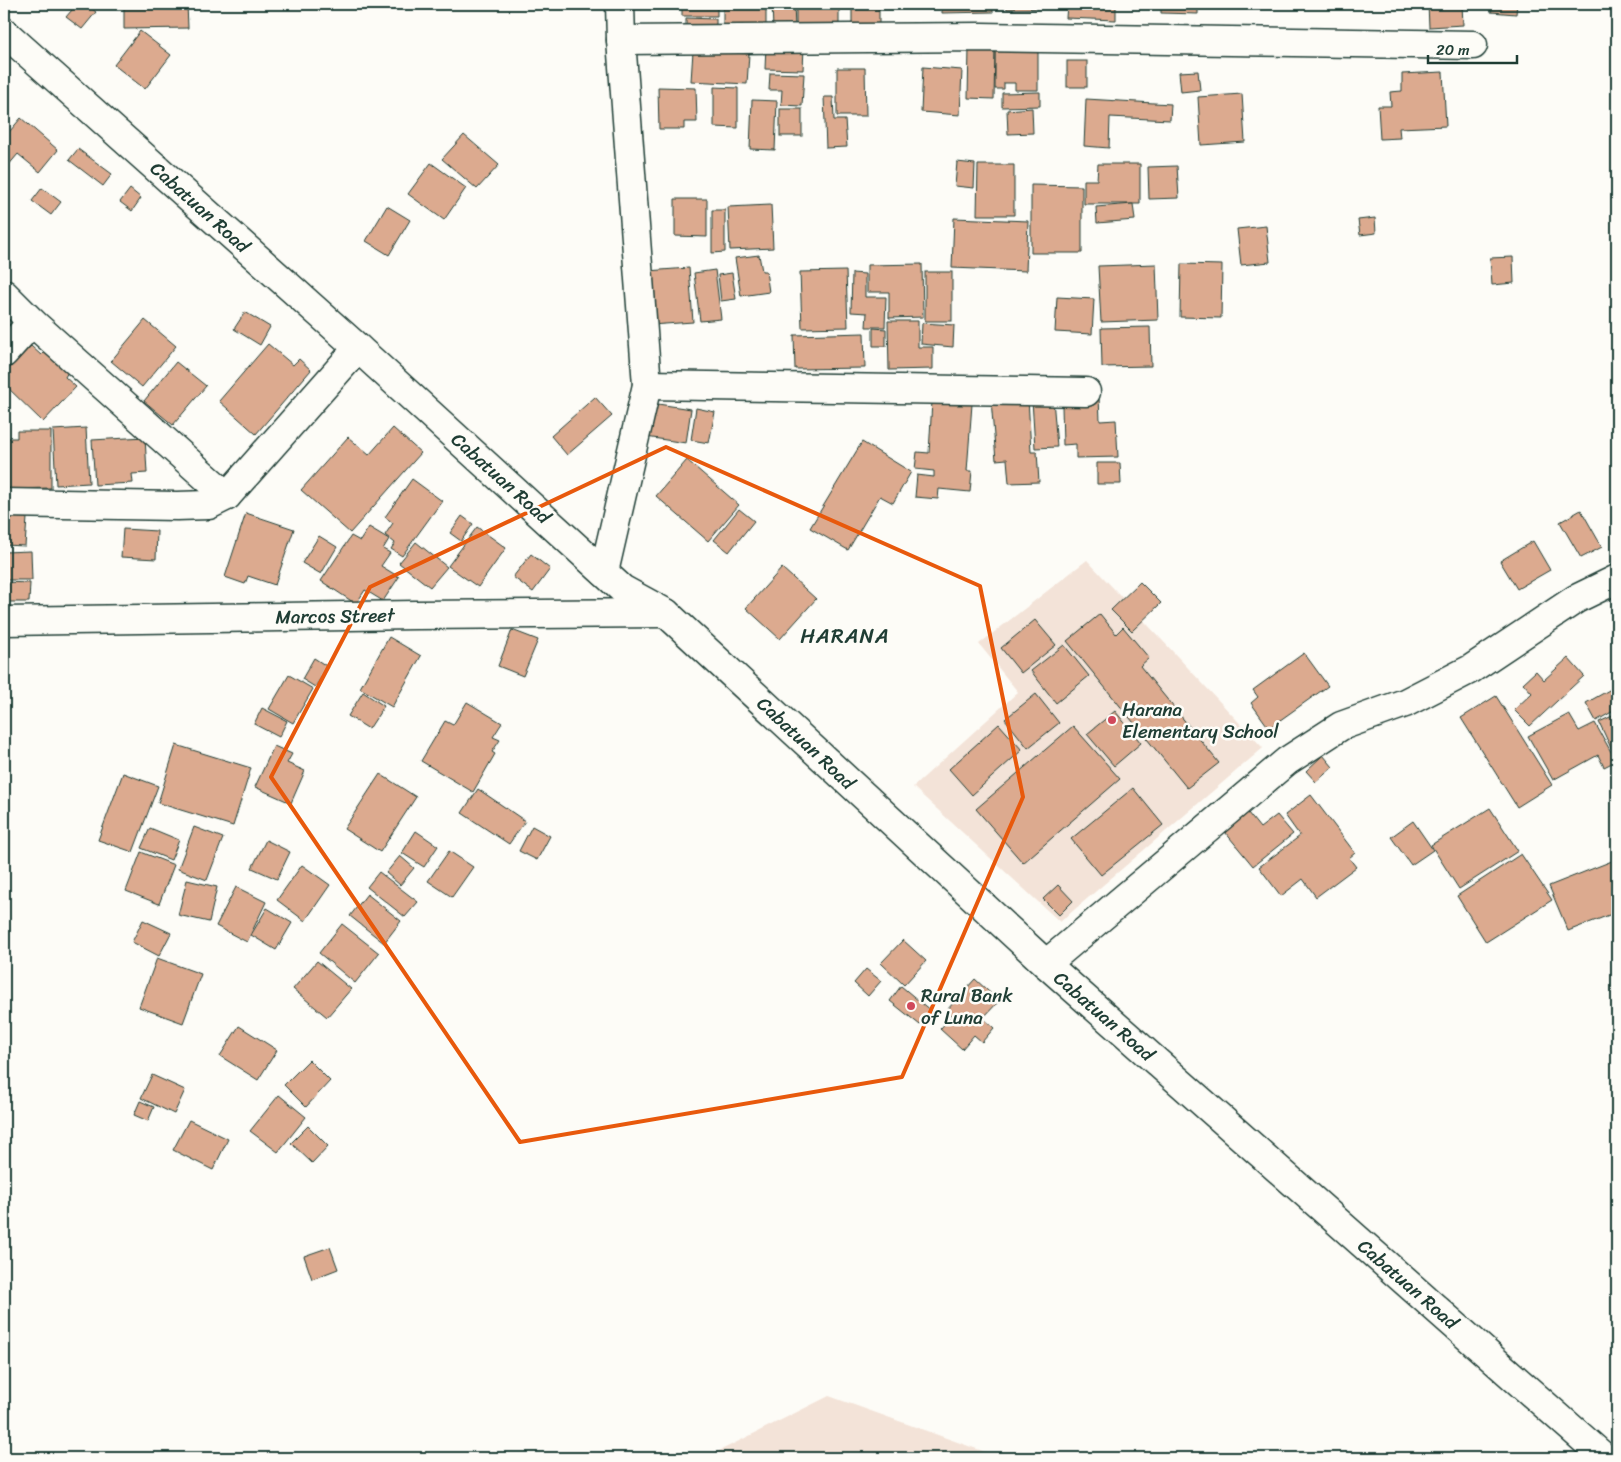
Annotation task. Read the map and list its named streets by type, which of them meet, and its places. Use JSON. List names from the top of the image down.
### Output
{
  "streets": {
    "main road": ["Cabatuan Road", "Marcos Street"]
  },
  "crossings": [
    ["Cabatuan Road", "Marcos Street"]
  ],
  "districts": ["HARANA"],
  "places": ["Harana Elementary School", "Rural Bank of Luna"],
  "scale_bar": "20 m"
}
